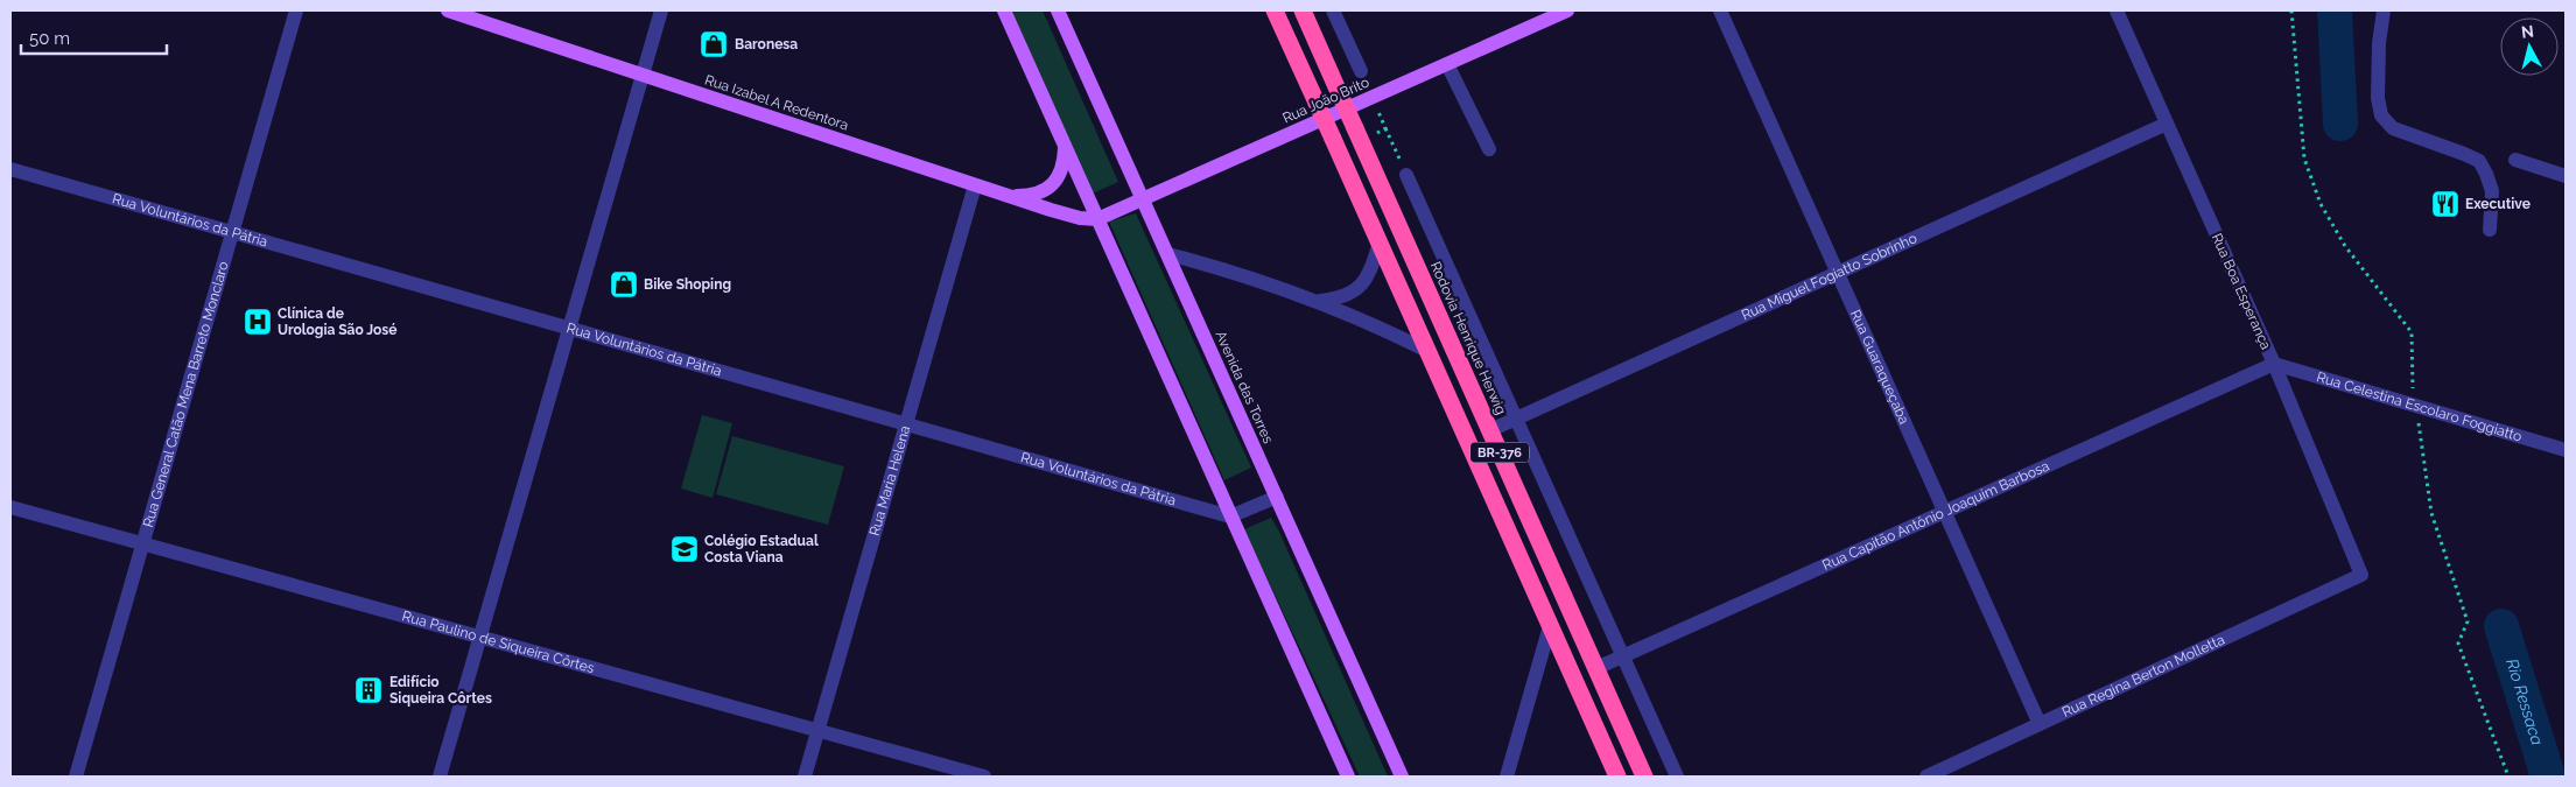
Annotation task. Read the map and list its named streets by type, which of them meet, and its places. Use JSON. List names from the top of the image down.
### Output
{
  "streets": {
    "highway": ["Rodovia Henrique Herwig", "BR-376"],
    "main road": ["Rua João Brito", "Rua Izabel A Redentora", "Avenida das Torres"],
    "street": [
      "Rua Voluntários da Pátria",
      "Rua Miguel Fogiatto Sobrinho",
      "Rua Boa Esperança",
      "Rua Guaraqueçaba",
      "Rua General Catão Mena Barreto Monclaro",
      "Rua Celestina Escolaro Foggiatto",
      "Rua Maria Helena",
      "Rua Capitão Antônio Joaquim Barbosa",
      "Rua Paulino de Siqueira Côrtes",
      "Rua Regina Berton Molletta"
    ]
  },
  "crossings": [
    ["Rua João Brito", "Rua Izabel A Redentora"],
    ["Rua João Brito", "Avenida das Torres"],
    ["Rua Izabel A Redentora", "Rua Maria Helena"],
    ["Rua Voluntários da Pátria", "Rua General Catão Mena Barreto Monclaro"],
    ["Rua Voluntários da Pátria", "Rua Maria Helena"],
    ["Rua Miguel Fogiatto Sobrinho", "Rua Boa Esperança"],
    ["Rua Miguel Fogiatto Sobrinho", "Rodovia Henrique Herwig"],
    ["Rua Miguel Fogiatto Sobrinho", "Rua Guaraqueçaba"],
    ["Rua Boa Esperança", "Rua Celestina Escolaro Foggiatto"],
    ["Rua Boa Esperança", "Rua Capitão Antônio Joaquim Barbosa"],
    ["Rua Boa Esperança", "Rua Regina Berton Molletta"],
    ["Rodovia Henrique Herwig", "Rua Capitão Antônio Joaquim Barbosa"],
    ["Rua Guaraqueçaba", "Rua Capitão Antônio Joaquim Barbosa"],
    ["Rua Guaraqueçaba", "Rua Regina Berton Molletta"],
    ["Rua General Catão Mena Barreto Monclaro", "Rua Paulino de Siqueira Côrtes"],
    ["Rua Celestina Escolaro Foggiatto", "Rua Capitão Antônio Joaquim Barbosa"],
    ["Rua Maria Helena", "Rua Paulino de Siqueira Côrtes"]
  ],
  "water": ["Rio Ressaca"],
  "places": {
    "shop": ["Baronesa", "Bike Shoping"],
    "restaurant": ["Executive"],
    "hospital": ["Clínica de Urologia São José"],
    "school or university": ["Colégio Estadual Costa Viana"],
    "building": ["Edifício Siqueira Côrtes"]
  },
  "scale_bar": "50 m",
  "north": "top"
}
